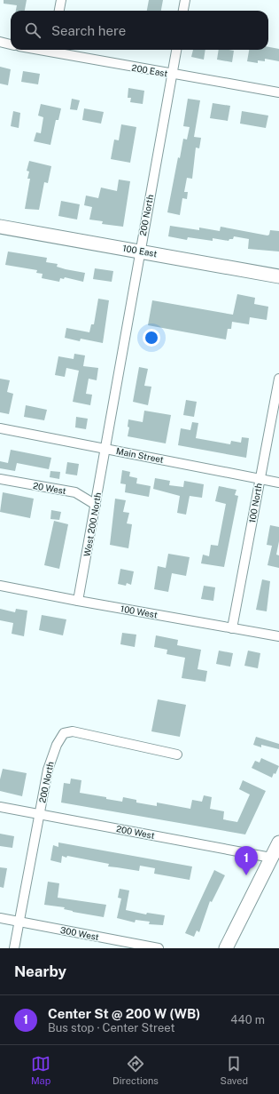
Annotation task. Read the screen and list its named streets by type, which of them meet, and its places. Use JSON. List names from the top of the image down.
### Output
{
  "streets": {
    "main road": ["100 East"],
    "street": [
      "200 East",
      "200 North",
      "Main Street",
      "20 West",
      "100 North",
      "West 200 North",
      "100 West",
      "200 West",
      "300 West"
    ]
  },
  "crossings": [
    ["200 East", "200 North"],
    ["200 North", "100 East"],
    ["200 North", "Main Street"],
    ["200 North", "West 200 North"],
    ["200 North", "200 West"],
    ["200 North", "300 West"],
    ["Main Street", "100 North"],
    ["Main Street", "West 200 North"],
    ["20 West", "West 200 North"],
    ["100 North", "100 West"],
    ["West 200 North", "100 West"]
  ],
  "page": {
    "search": "Search here",
    "pins": "1",
    "heading": "Nearby",
    "list": [
      {
        "mark": "1",
        "name": "Center St @ 200 W (WB)",
        "note": "Bus stop · Center Street",
        "value": "440 m"
      }
    ],
    "nav": ["Map", "Directions", "Saved"]
  }
}
